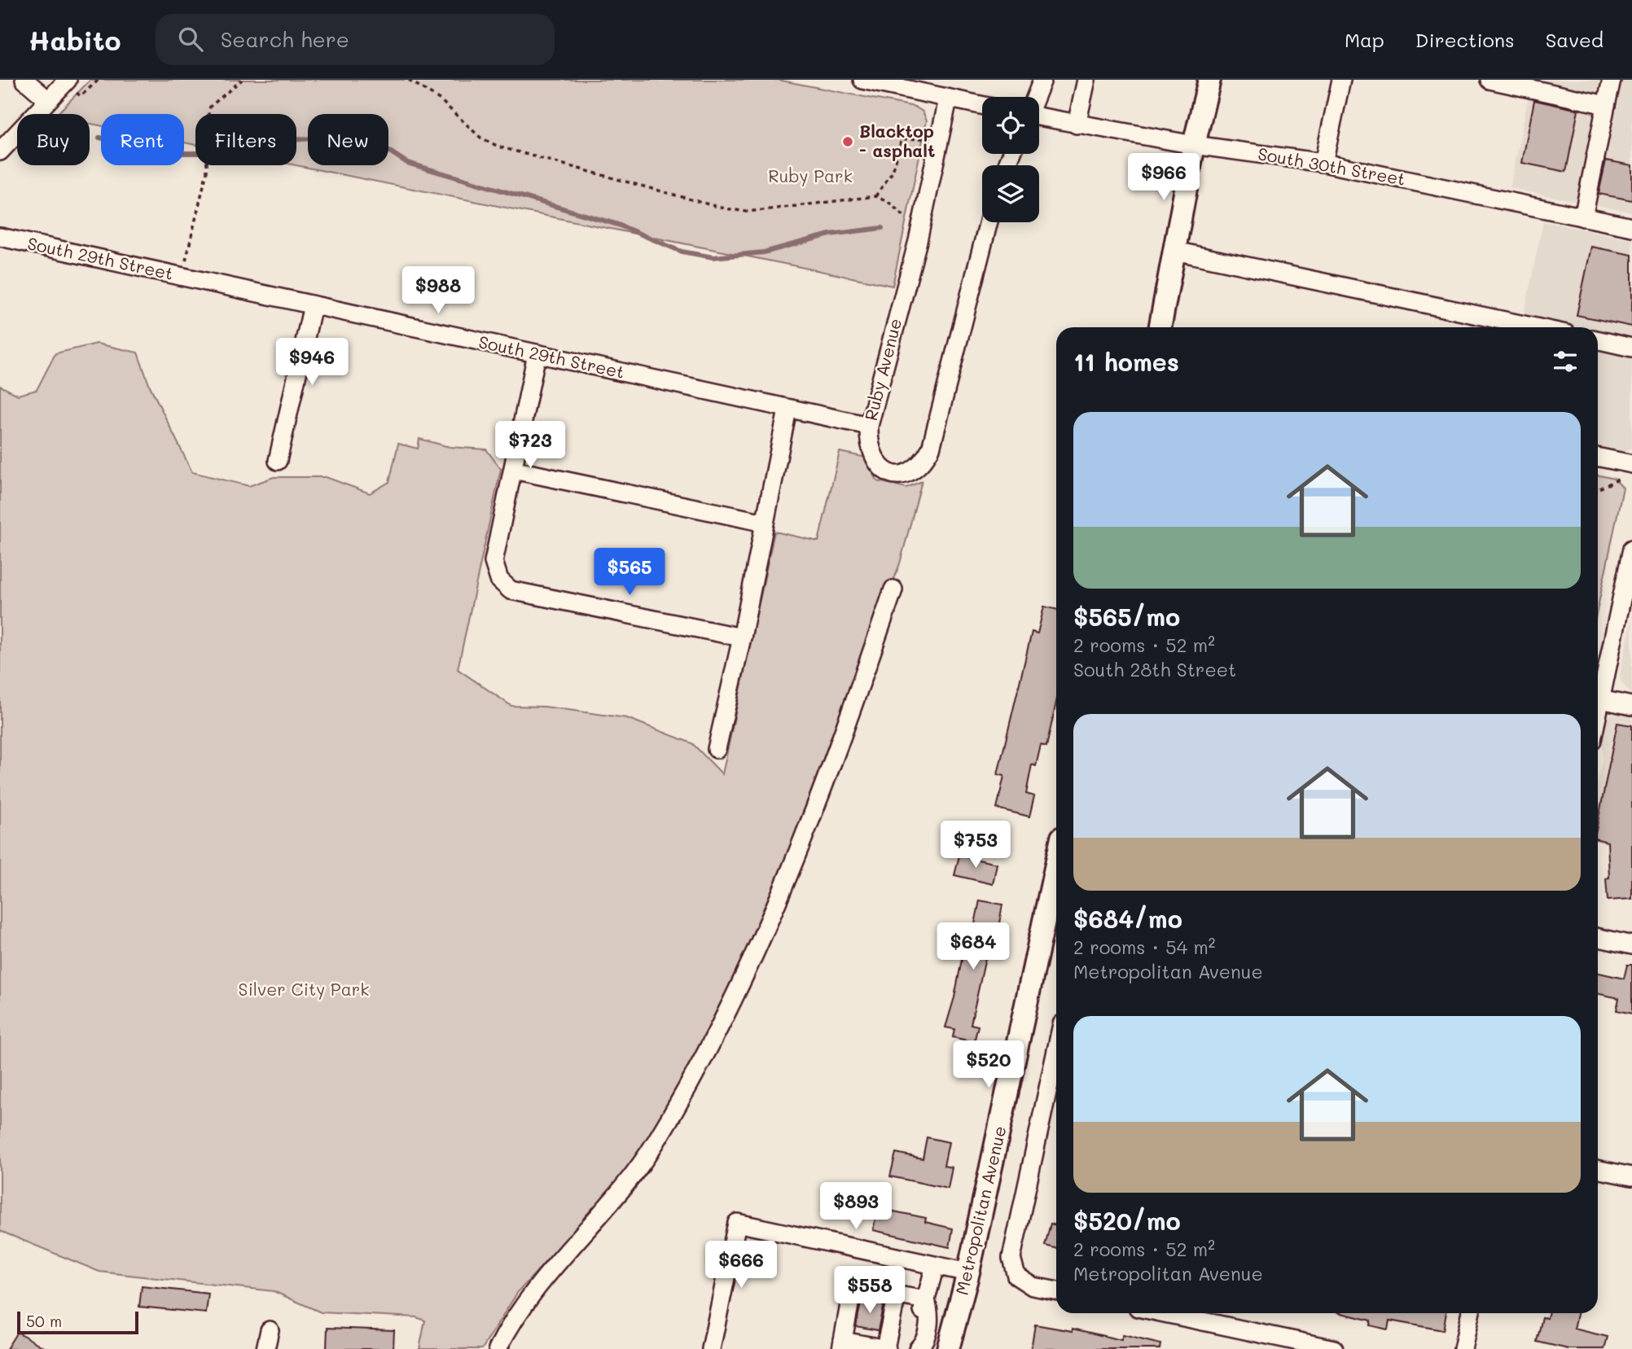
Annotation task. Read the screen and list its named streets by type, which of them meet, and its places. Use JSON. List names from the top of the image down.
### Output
{
  "streets": {
    "main road": ["Metropolitan Avenue"],
    "street": ["South 30th Street", "South 29th Street", "Ruby Avenue"]
  },
  "crossings": [
    ["South 29th Street", "Ruby Avenue"]
  ],
  "parks": ["Ruby Park", "Silver City Park"],
  "places": ["Blacktop - asphalt"],
  "scale_bar": "50 m",
  "page": {
    "header": "Habito",
    "search": "Search here",
    "nav": ["Map", "Directions", "Saved"],
    "chip": [
      "Buy",
      "Rent",
      "Filters",
      "New"
    ],
    "price": [
      "$966",
      "$988",
      "$946",
      "$723",
      "$565",
      "$753",
      "$684",
      "$520",
      "$893",
      "$666",
      "$558"
    ],
    "heading": "11 homes",
    "list": [
      {
        "name": "$565/mo",
        "note": "2 rooms · 52 m² · South 28th Street"
      },
      {
        "name": "$684/mo",
        "note": "2 rooms · 54 m² · Metropolitan Avenue"
      },
      {
        "name": "$520/mo",
        "note": "2 rooms · 52 m² · Metropolitan Avenue"
      }
    ],
    "scale": "50 m"
  }
}
